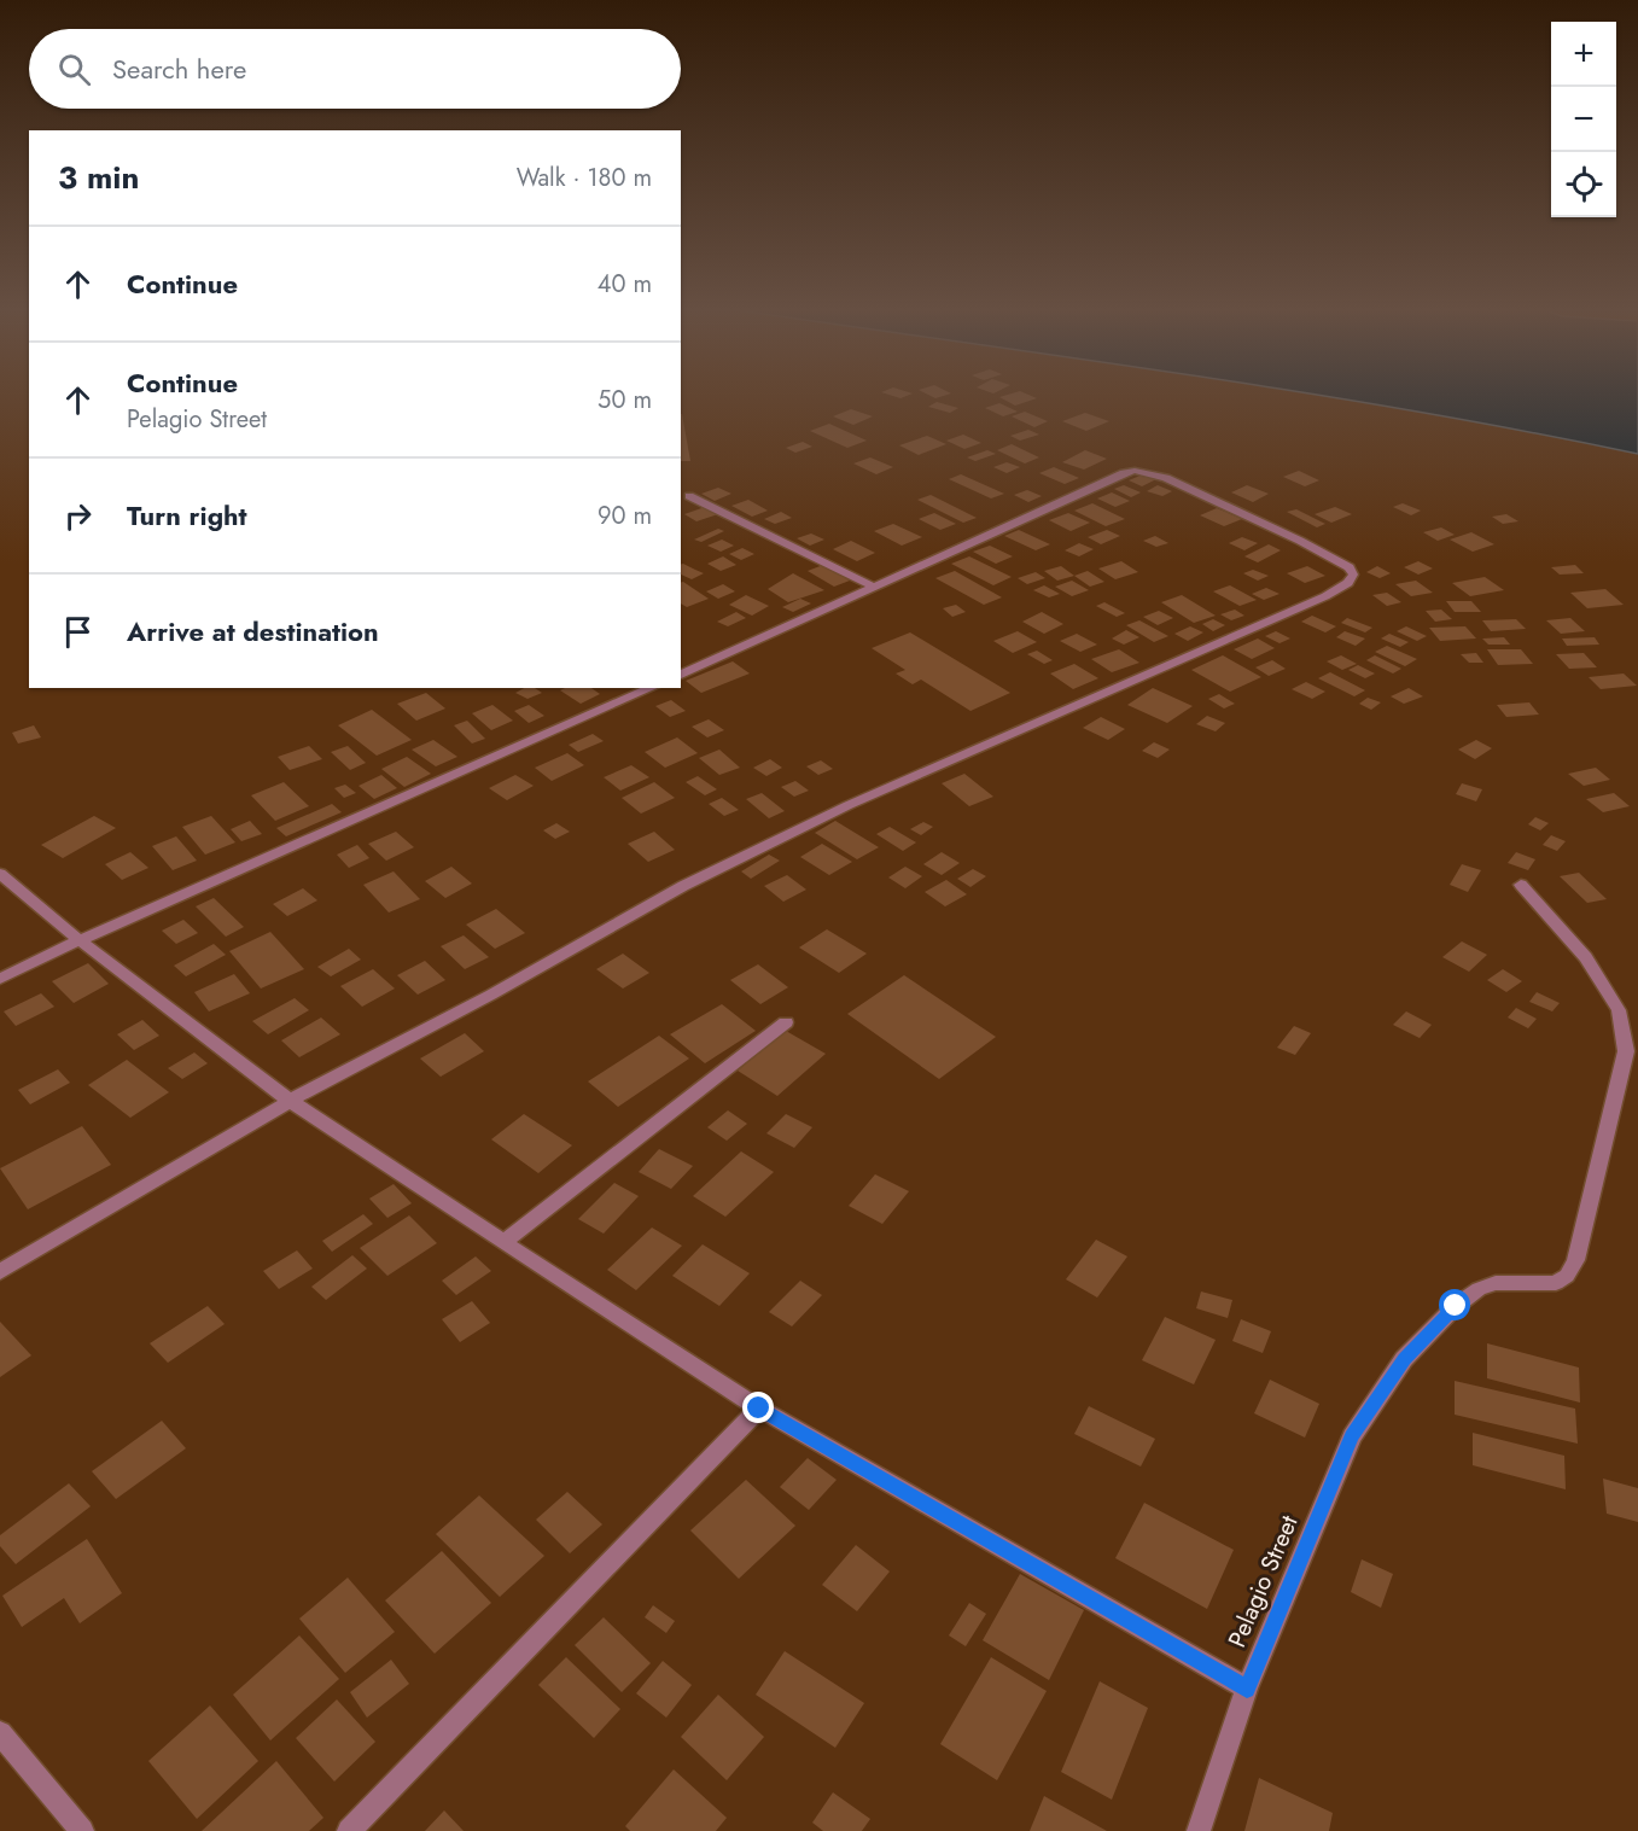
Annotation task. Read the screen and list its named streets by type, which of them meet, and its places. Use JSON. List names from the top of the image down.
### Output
{
  "streets": {
    "street": ["Pelagio Street"]
  },
  "page": {
    "map_buttons": ["+", "−"],
    "search": "Search here",
    "heading": ["3 min", "Walk · 180 m"],
    "list": [
      ["Continue", "40 m"],
      ["Continue", "Pelagio Street", "50 m"],
      ["Turn right", "90 m"],
      "Arrive at destination"
    ]
  }
}
